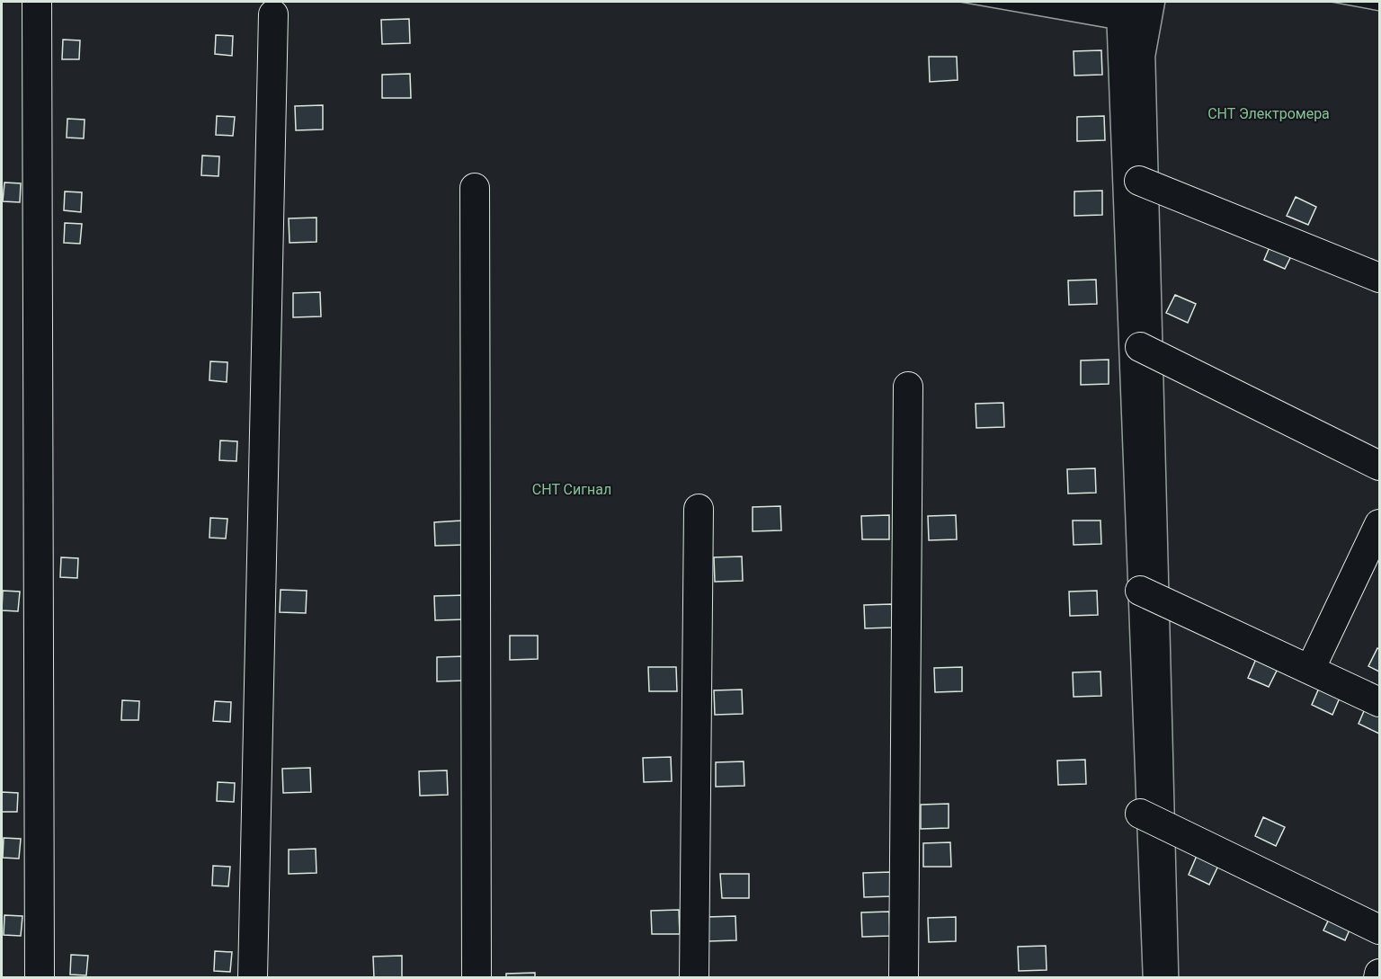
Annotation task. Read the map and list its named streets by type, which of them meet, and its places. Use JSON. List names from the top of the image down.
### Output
{
  "parks": ["СНТ Электромера", "СНТ Сигнал"]
}
